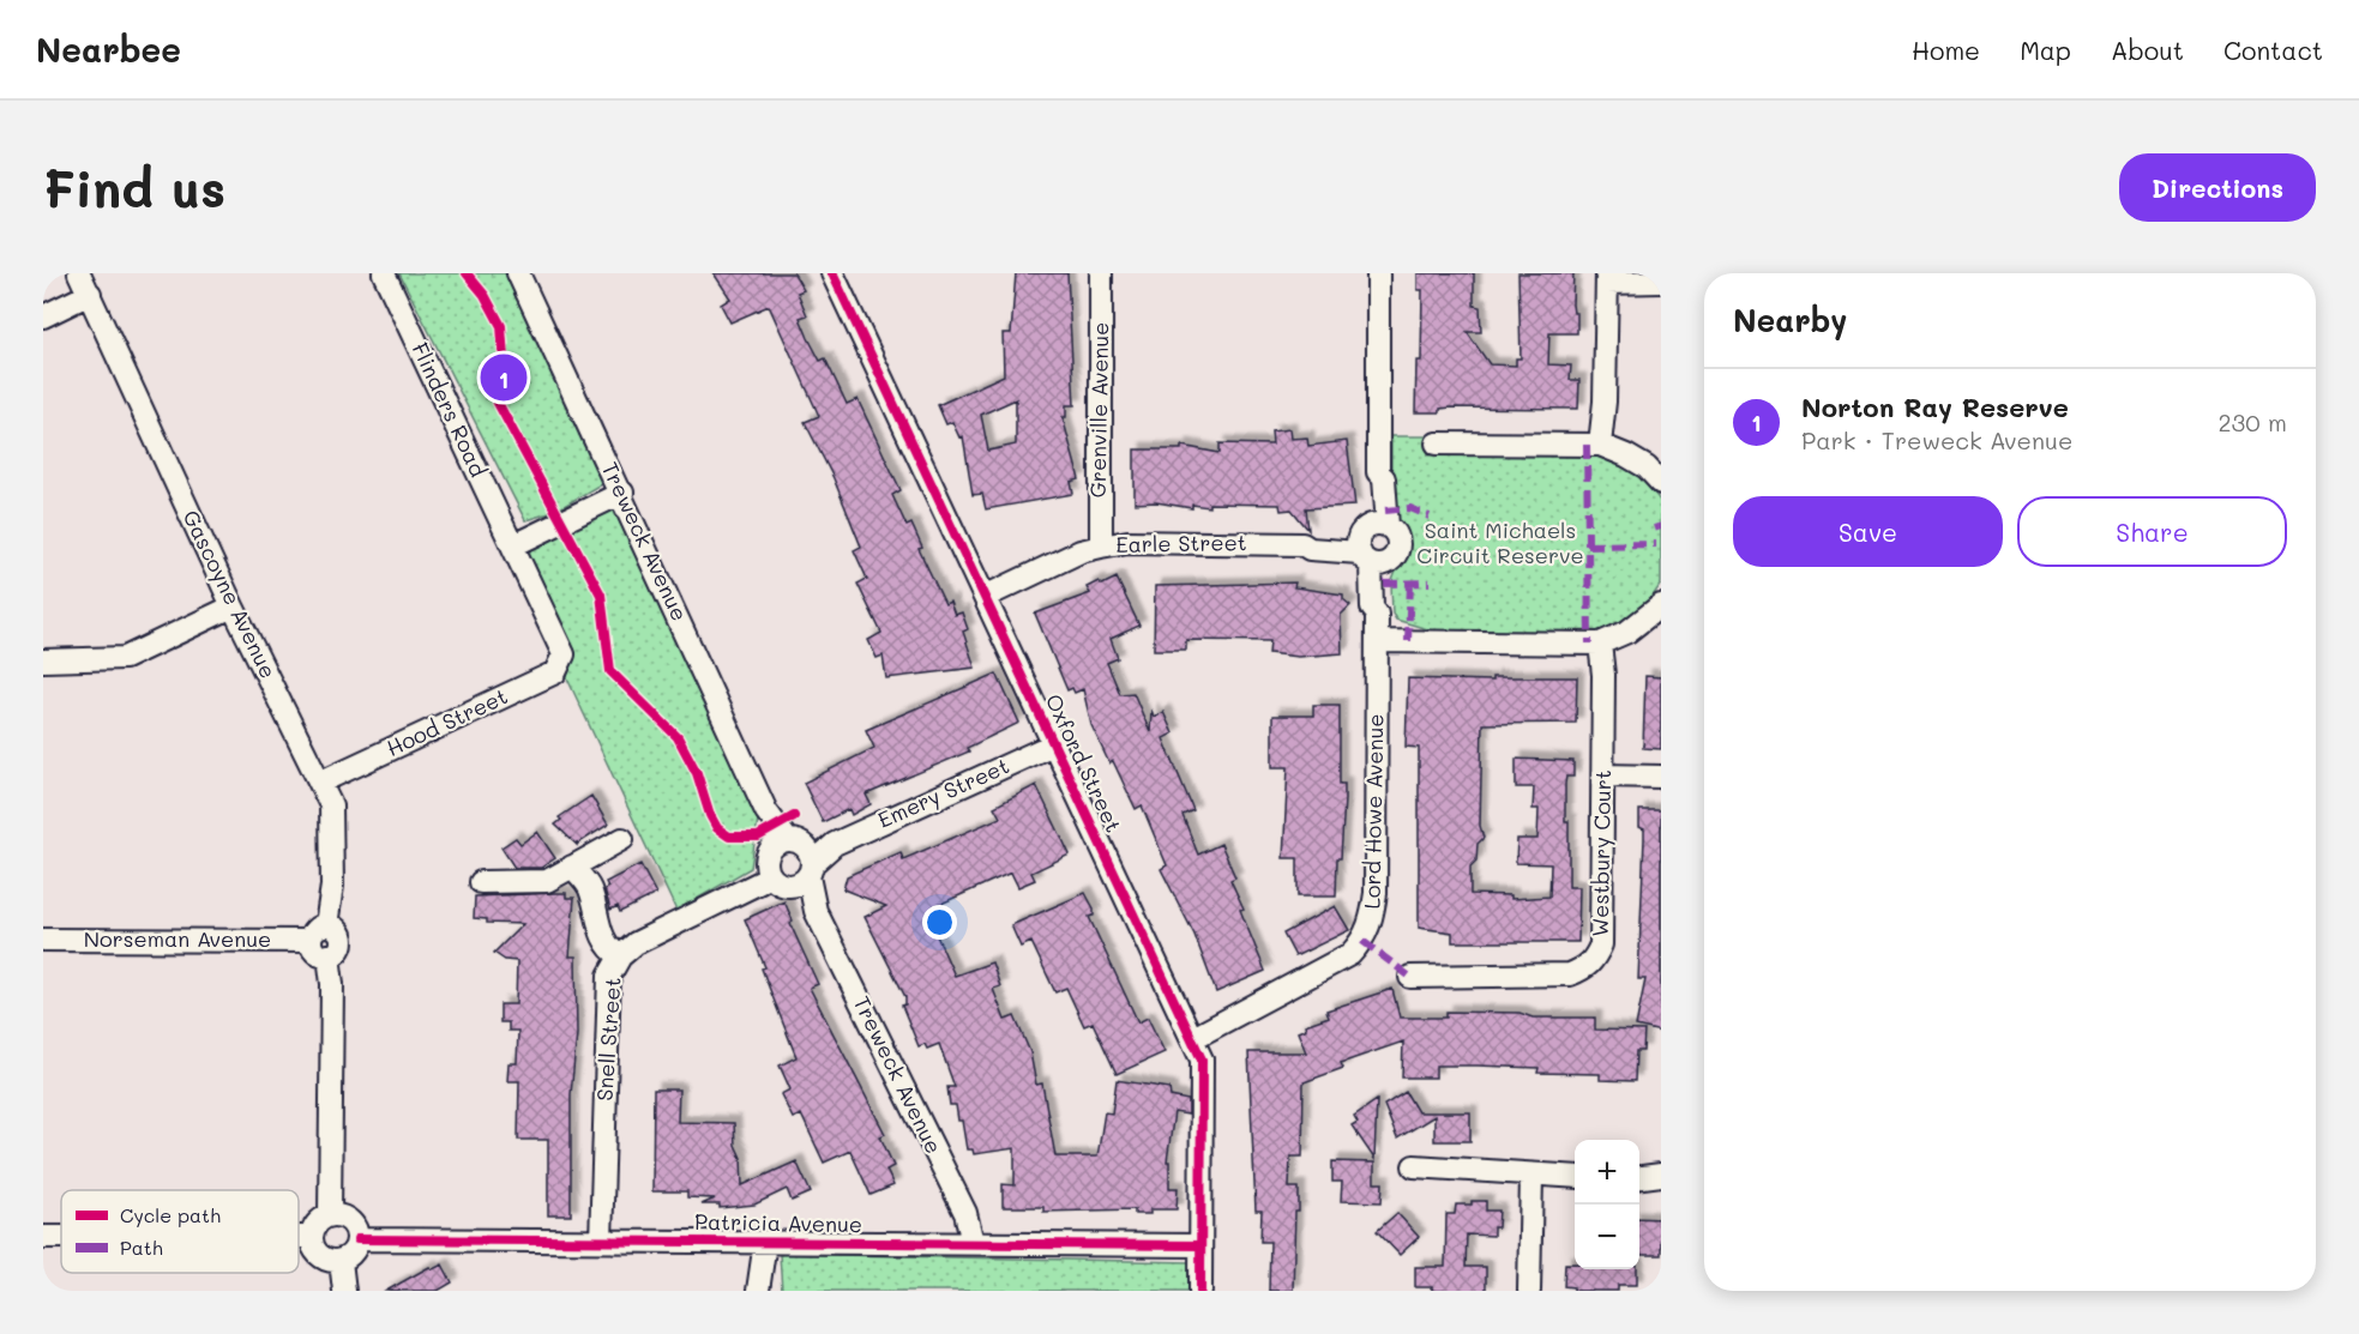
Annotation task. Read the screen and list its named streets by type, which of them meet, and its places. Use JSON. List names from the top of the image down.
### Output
{
  "streets": {
    "street": [
      "Flinders Road",
      "Grenville Avenue",
      "Treweck Avenue",
      "Earle Street",
      "Gascoyne Avenue",
      "Hood Street",
      "Oxford Street",
      "Emery Street",
      "Lord Howe Avenue",
      "Westbury Court",
      "Norseman Avenue",
      "Snell Street",
      "Patricia Avenue"
    ]
  },
  "crossings": [
    ["Flinders Road", "Hood Street"],
    ["Grenville Avenue", "Earle Street"],
    ["Treweck Avenue", "Emery Street"],
    ["Treweck Avenue", "Patricia Avenue"],
    ["Earle Street", "Oxford Street"],
    ["Earle Street", "Lord Howe Avenue"],
    ["Gascoyne Avenue", "Hood Street"],
    ["Gascoyne Avenue", "Norseman Avenue"],
    ["Oxford Street", "Emery Street"],
    ["Oxford Street", "Lord Howe Avenue"],
    ["Oxford Street", "Patricia Avenue"],
    ["Snell Street", "Patricia Avenue"]
  ],
  "parks": ["Saint Michaels Circuit Reserve"],
  "legend": ["Cycle path", "Path"],
  "page": {
    "header": "Nearbee",
    "nav": [
      "Home",
      "Map",
      "About",
      "Contact"
    ],
    "buttons": [
      "Directions",
      ["Save", "Share"]
    ],
    "title": "Find us",
    "heading": "Nearby",
    "pins": "1",
    "list": [
      {
        "mark": "1",
        "name": "Norton Ray Reserve",
        "note": "Park · Treweck Avenue",
        "value": "230 m"
      }
    ],
    "map_buttons": ["+", "−"]
  }
}
